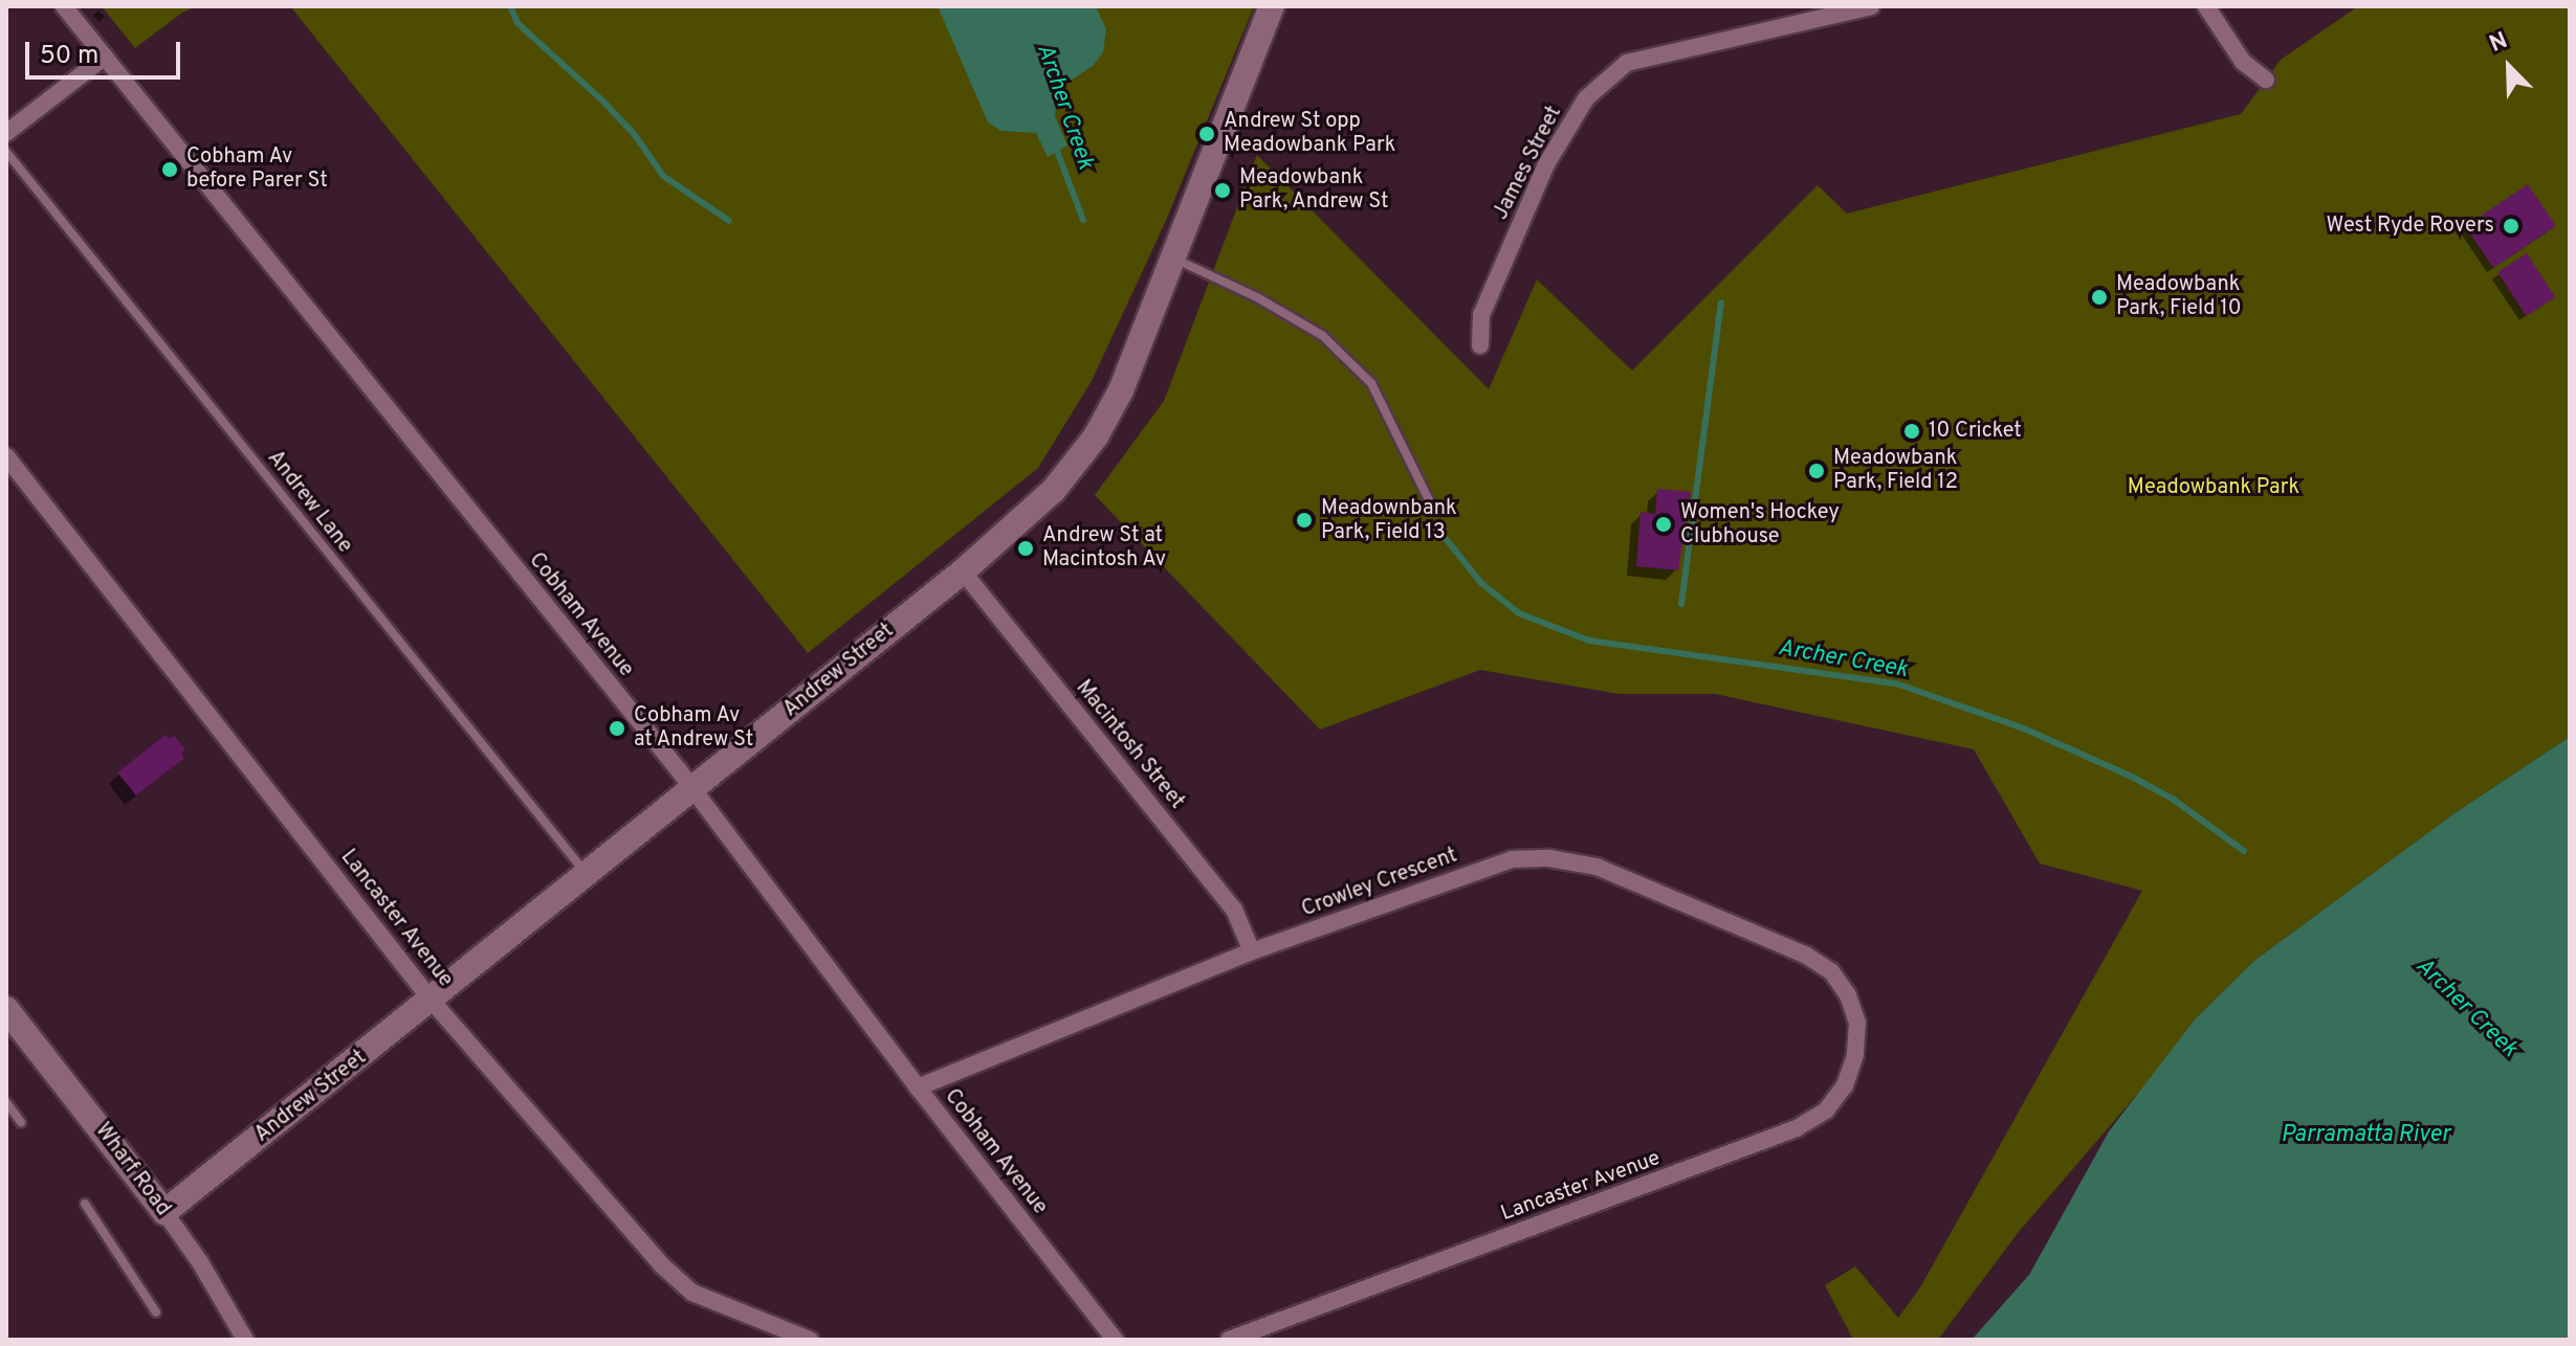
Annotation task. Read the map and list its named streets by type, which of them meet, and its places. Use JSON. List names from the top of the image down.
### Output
{
  "streets": {
    "main road": ["Andrew Street", "Wharf Road"],
    "street": [
      "James Street",
      "Cobham Avenue",
      "Macintosh Street",
      "Crowley Crescent",
      "Lancaster Avenue"
    ],
    "lane": ["Andrew Lane"]
  },
  "crossings": [
    ["Andrew Lane", "Andrew Street"],
    ["Cobham Avenue", "Andrew Street"],
    ["Cobham Avenue", "Crowley Crescent"],
    ["Andrew Street", "Macintosh Street"],
    ["Andrew Street", "Lancaster Avenue"],
    ["Andrew Street", "Wharf Road"],
    ["Macintosh Street", "Crowley Crescent"],
    ["Crowley Crescent", "Lancaster Avenue"]
  ],
  "water": ["Archer Creek", "Parramatta River"],
  "parks": ["Meadowbank Park"],
  "places": [
    "Andrew St opp Meadowbank Park",
    "Cobham Av before Parer St",
    "Meadowbank Park, Andrew St",
    "West Ryde Rovers",
    "Meadowbank Park, Field 10",
    "10 Cricket",
    "Meadowbank Park, Field 12",
    "Meadownbank Park, Field 13",
    "Women's Hockey Clubhouse",
    "Andrew St at Macintosh Av",
    "Cobham Av at Andrew St"
  ],
  "scale_bar": "50 m",
  "north": "top left"
}
